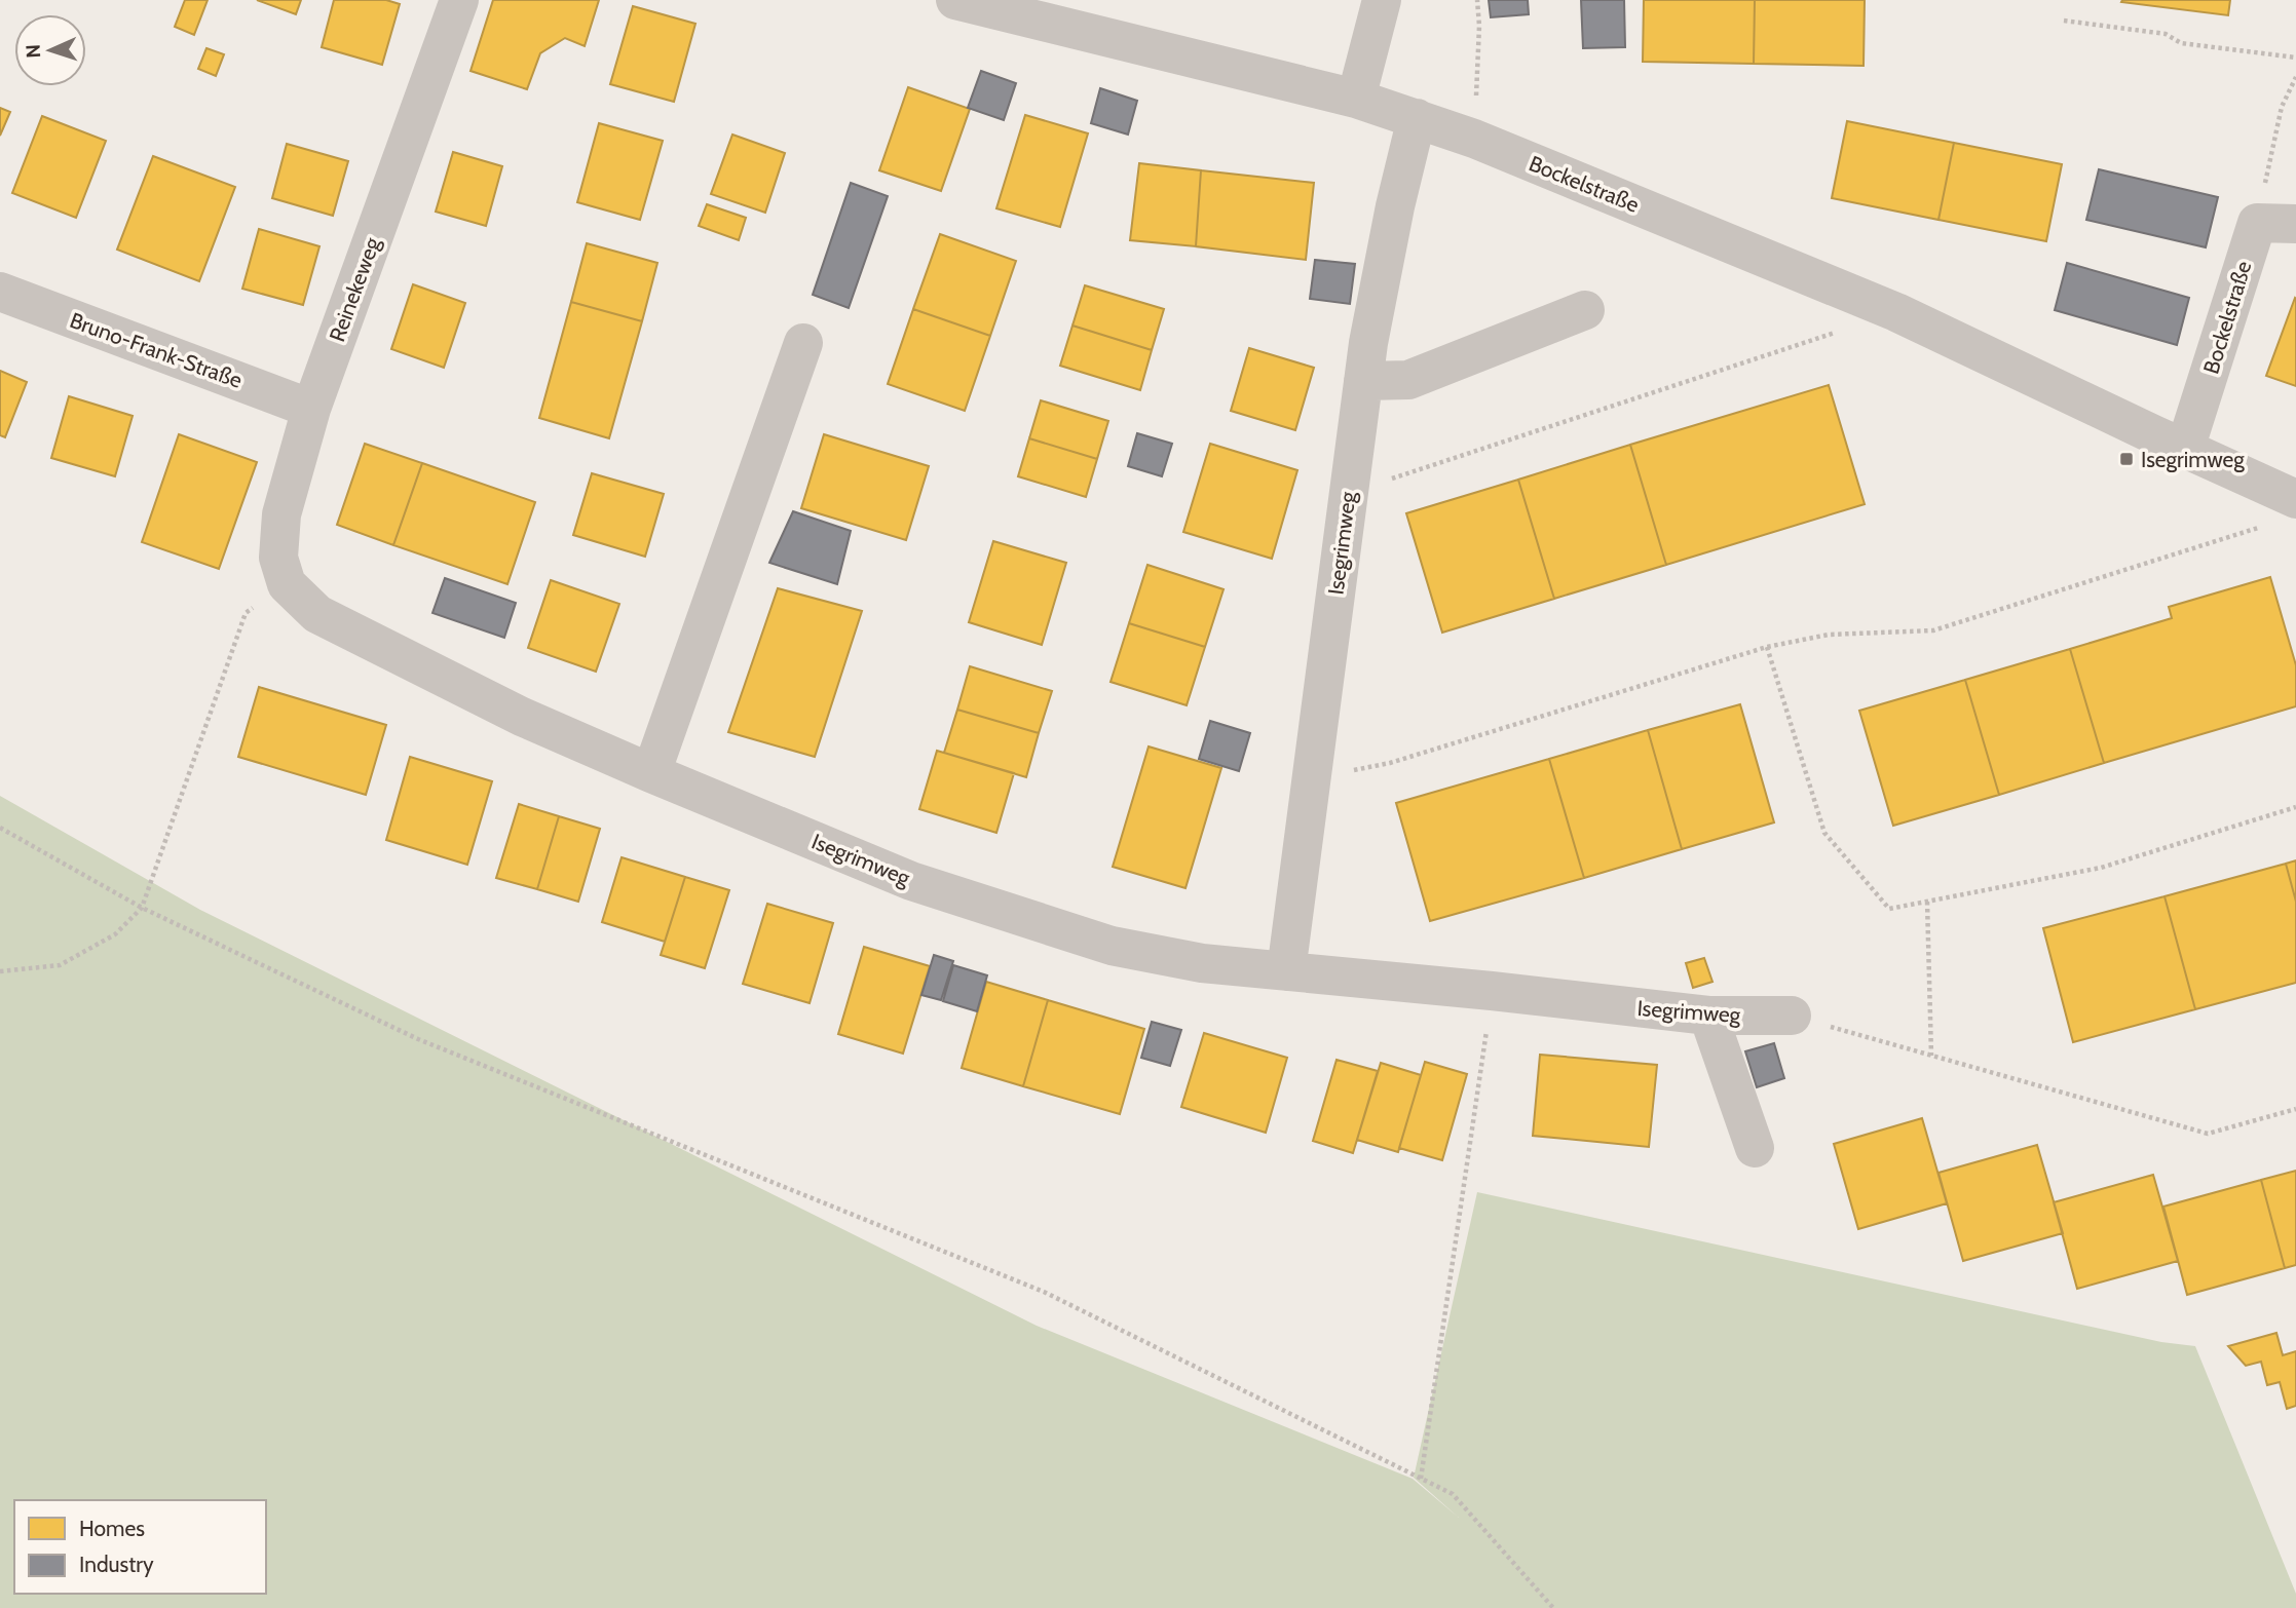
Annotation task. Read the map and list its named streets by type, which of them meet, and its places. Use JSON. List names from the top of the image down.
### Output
{
  "streets": {
    "street": [
      "Bockelstraße",
      "Reinekeweg",
      "Bruno-Frank-Straße",
      "Isegrimweg"
    ]
  },
  "crossings": [
    ["Bockelstraße", "Isegrimweg"],
    ["Reinekeweg", "Bruno-Frank-Straße"],
    ["Reinekeweg", "Isegrimweg"]
  ],
  "places": {
    "transit": ["Isegrimweg"]
  },
  "legend": ["Homes", "Industry"],
  "north": "left"
}
